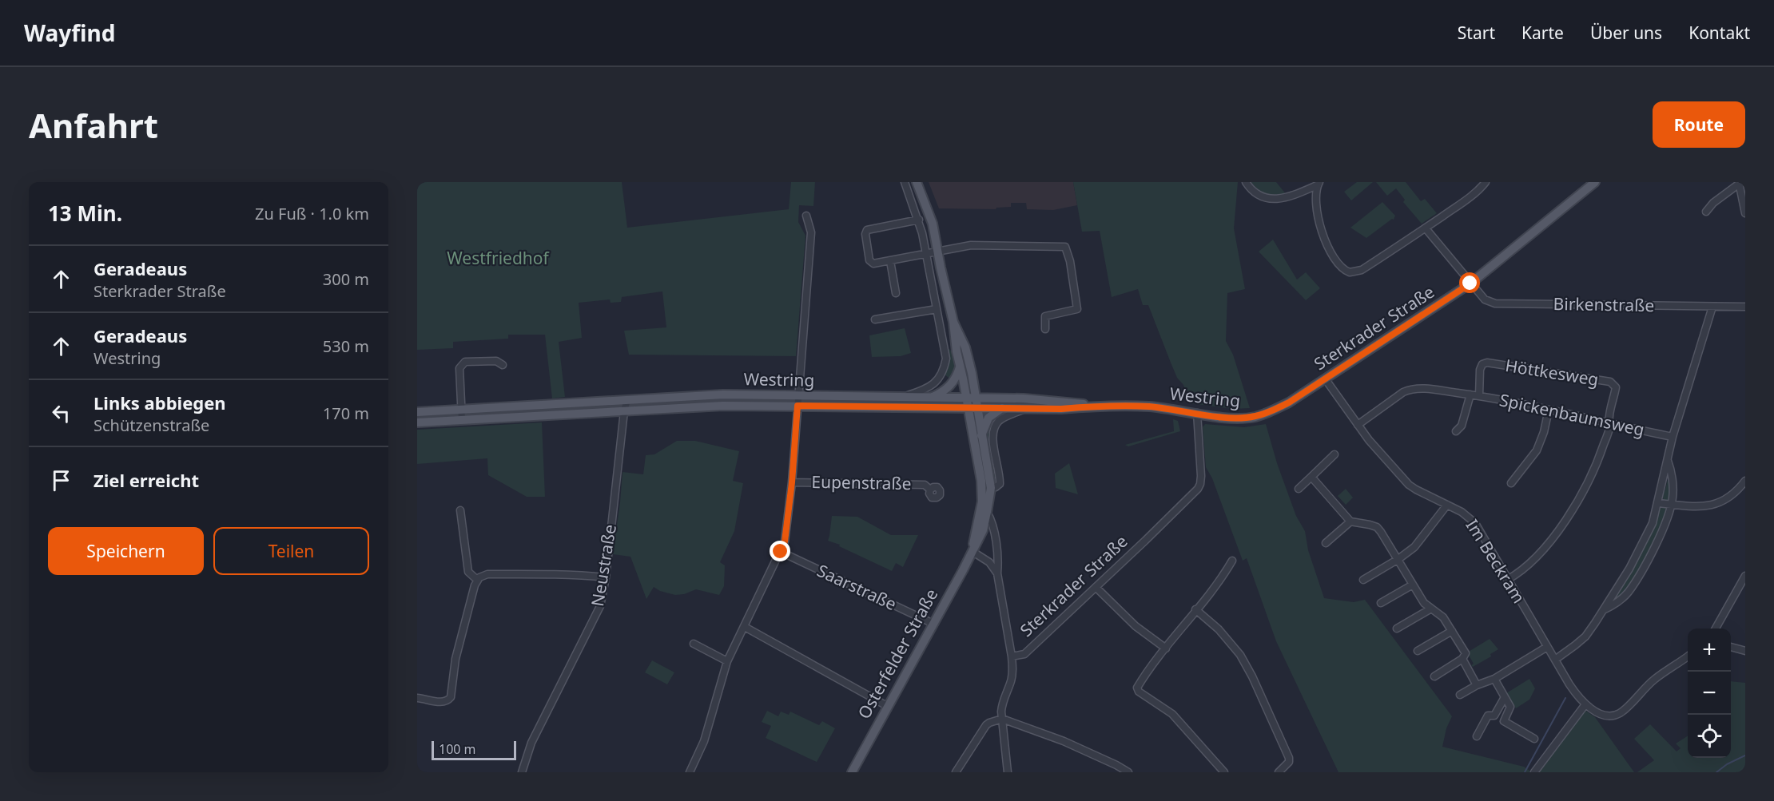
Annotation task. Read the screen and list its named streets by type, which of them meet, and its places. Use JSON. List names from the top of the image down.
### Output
{
  "streets": {
    "main road": ["Sterkrader Straße", "Westring", "Osterfelder Straße"],
    "street": [
      "Birkenstraße",
      "Höttkesweg",
      "Spickenbaumsweg",
      "Eupenstraße",
      "Im Beckram",
      "Neustraße",
      "Saarstraße"
    ]
  },
  "crossings": [
    ["Birkenstraße", "Sterkrader Straße"],
    ["Sterkrader Straße", "Westring"],
    ["Sterkrader Straße", "Im Beckram"],
    ["Höttkesweg", "Spickenbaumsweg"],
    ["Westring", "Neustraße"],
    ["Westring", "Osterfelder Straße"],
    ["Spickenbaumsweg", "Im Beckram"],
    ["Saarstraße", "Osterfelder Straße"]
  ],
  "parks": ["Westfriedhof"],
  "scale_bar": "100 m",
  "page": {
    "header": "Wayfind",
    "nav": [
      "Start",
      "Karte",
      "Über uns",
      "Kontakt"
    ],
    "buttons": [
      "Route",
      ["Speichern", "Teilen"]
    ],
    "title": "Anfahrt",
    "heading": ["13 Min.", "Zu Fuß · 1.0 km"],
    "list": [
      ["Geradeaus", "Sterkrader Straße", "300 m"],
      ["Geradeaus", "Westring", "530 m"],
      ["Links abbiegen", "Schützenstraße", "170 m"],
      "Ziel erreicht"
    ],
    "map_buttons": ["+", "−"],
    "scale": "100 m"
  }
}
